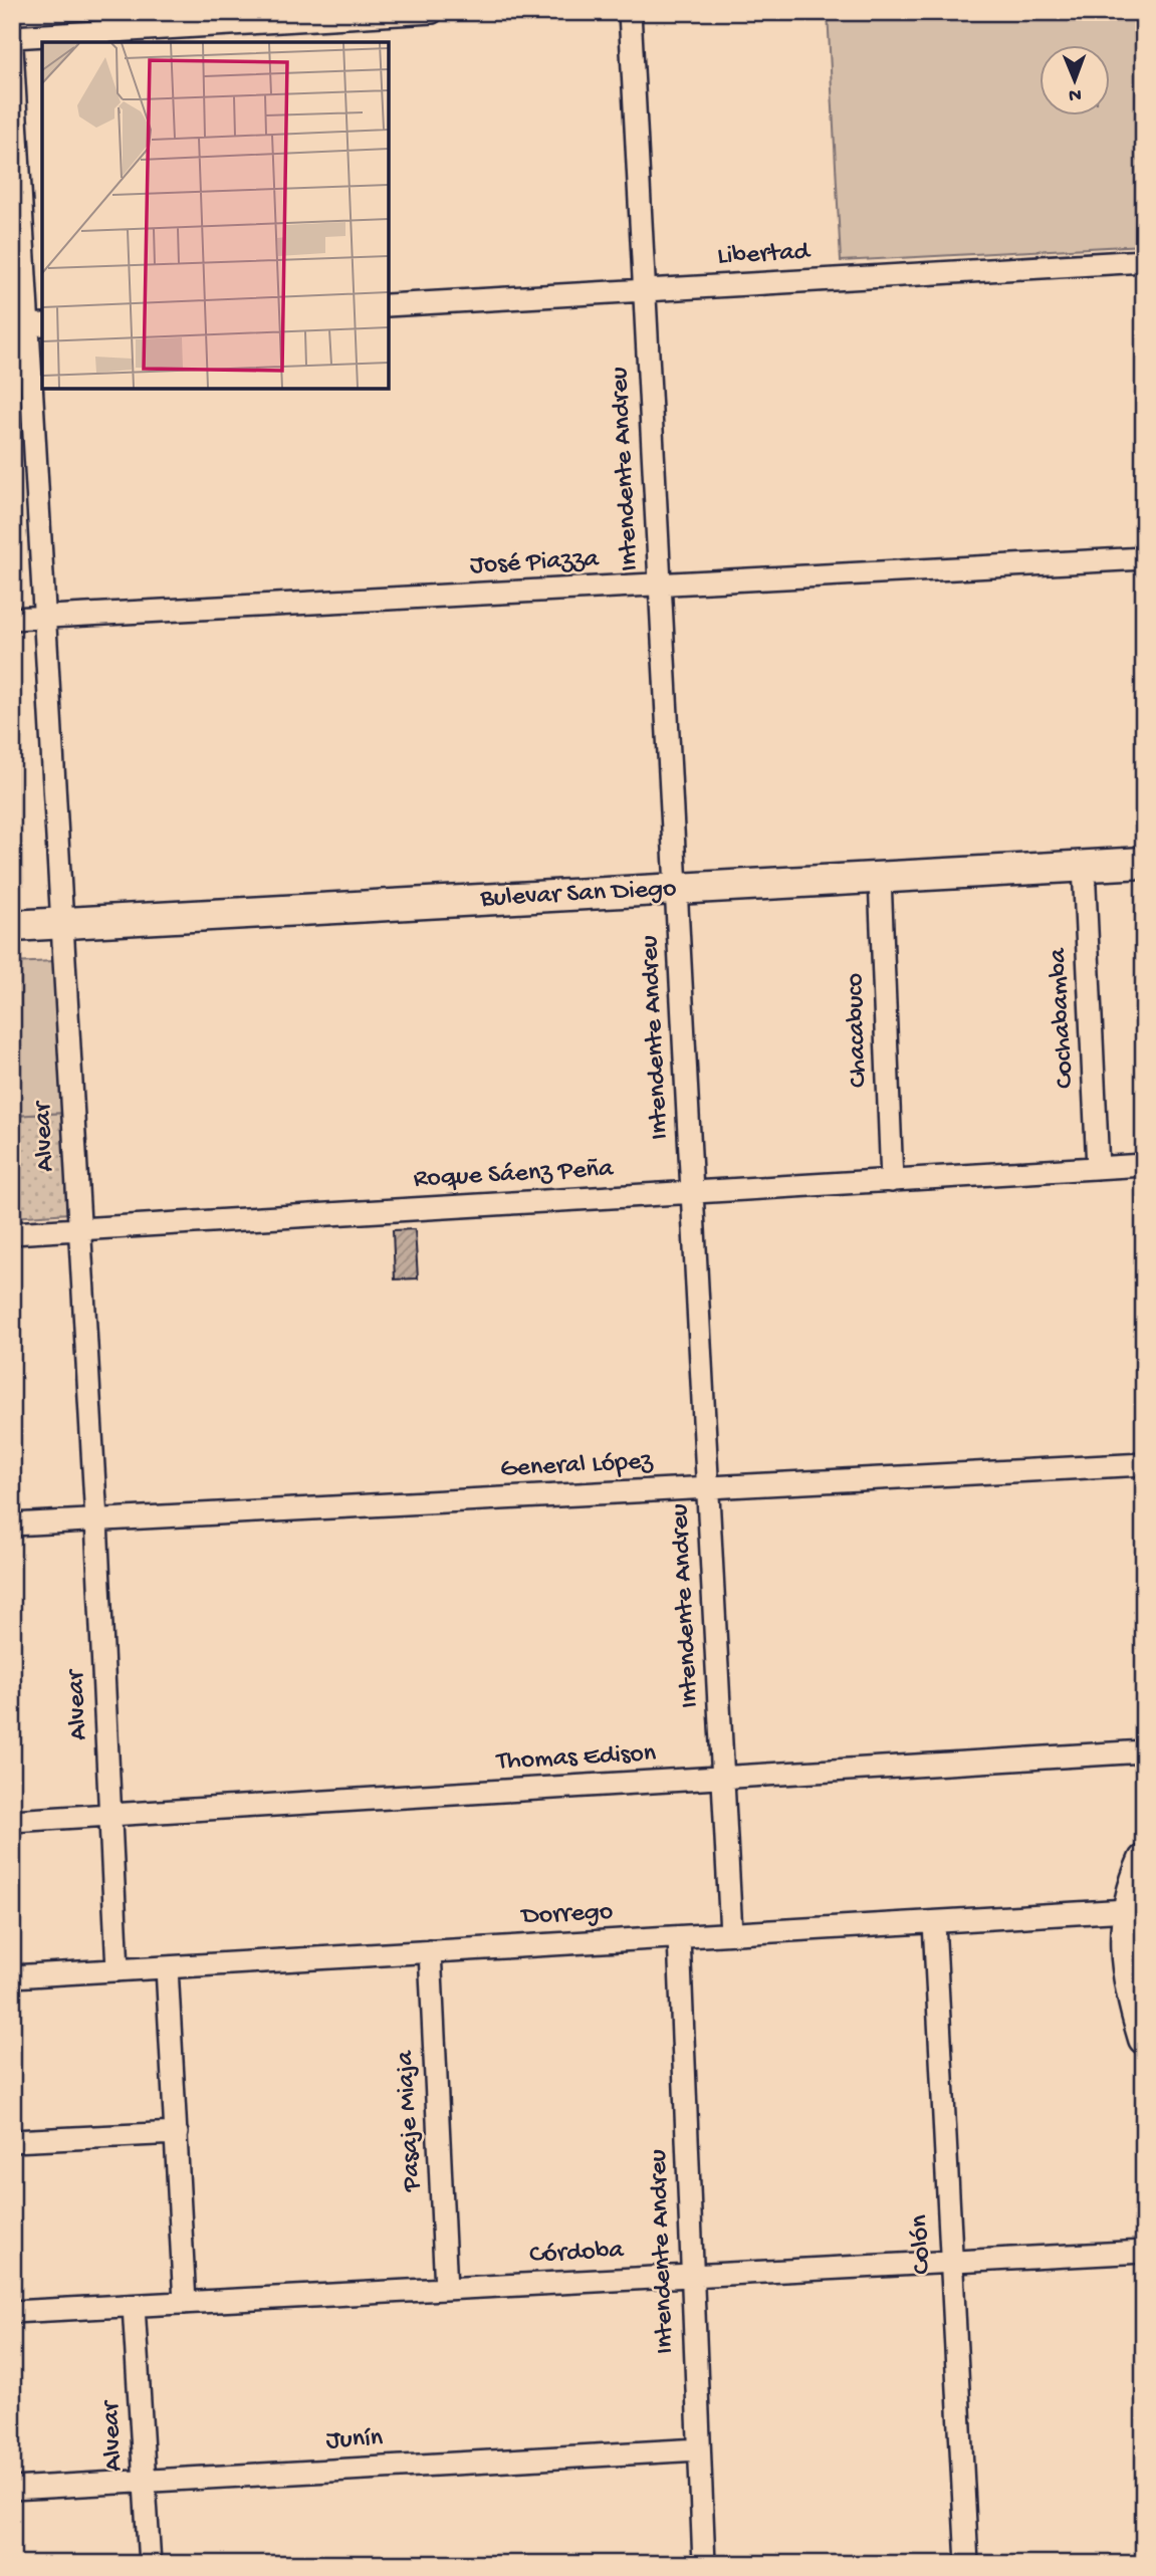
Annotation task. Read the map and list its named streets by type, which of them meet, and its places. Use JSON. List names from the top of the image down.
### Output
{
  "streets": {
    "street": [
      "Libertad",
      "Intendente Andreu",
      "José Piazza",
      "Bulevar San Diego",
      "Cochabamba",
      "Chacabuco",
      "Alvear",
      "Roque Sáenz Peña",
      "General López",
      "Thomas Edison",
      "Dorrego",
      "Pasaje Miaja",
      "Colón",
      "Córdoba",
      "Junín"
    ]
  },
  "crossings": [
    ["Libertad", "Intendente Andreu"],
    ["Intendente Andreu", "José Piazza"],
    ["Intendente Andreu", "Bulevar San Diego"],
    ["Intendente Andreu", "Roque Sáenz Peña"],
    ["Intendente Andreu", "General López"],
    ["Intendente Andreu", "Thomas Edison"],
    ["Intendente Andreu", "Dorrego"],
    ["Intendente Andreu", "Córdoba"],
    ["Intendente Andreu", "Junín"],
    ["José Piazza", "Alvear"],
    ["Bulevar San Diego", "Cochabamba"],
    ["Bulevar San Diego", "Chacabuco"],
    ["Bulevar San Diego", "Alvear"],
    ["Cochabamba", "Roque Sáenz Peña"],
    ["Chacabuco", "Roque Sáenz Peña"],
    ["Alvear", "Roque Sáenz Peña"],
    ["Alvear", "General López"],
    ["Alvear", "Thomas Edison"],
    ["Alvear", "Dorrego"],
    ["Alvear", "Córdoba"],
    ["Alvear", "Junín"],
    ["Dorrego", "Pasaje Miaja"],
    ["Dorrego", "Colón"],
    ["Pasaje Miaja", "Córdoba"],
    ["Colón", "Córdoba"]
  ],
  "north": "bottom"
}
